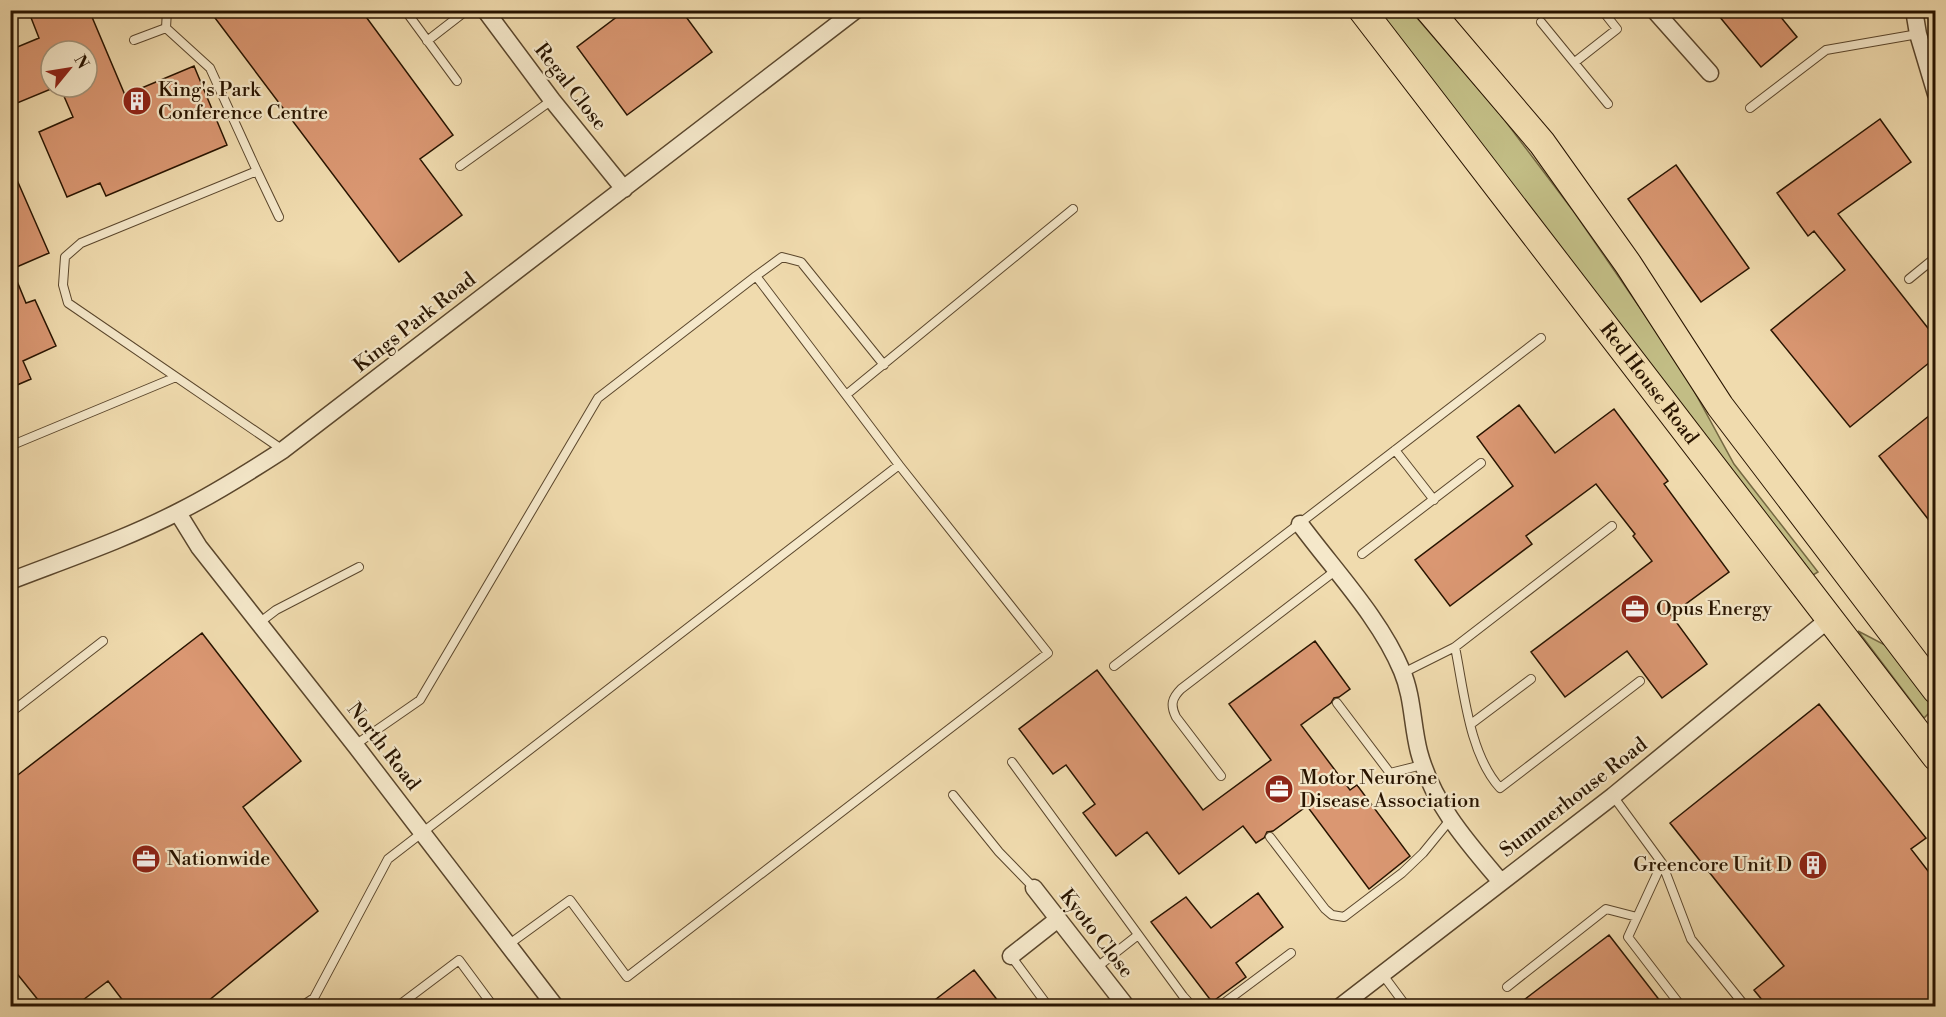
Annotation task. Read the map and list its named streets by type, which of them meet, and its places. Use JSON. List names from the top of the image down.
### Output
{
  "streets": {
    "main road": ["Red House Road"],
    "street": [
      "Regal Close",
      "Kings Park Road",
      "North Road",
      "Summerhouse Road",
      "Kyoto Close"
    ]
  },
  "crossings": [
    ["Regal Close", "Kings Park Road"],
    ["Kings Park Road", "North Road"],
    ["Red House Road", "Summerhouse Road"]
  ],
  "places": {
    "building": ["King's Park Conference Centre", "Greencore Unit D"],
    "office": ["Opus Energy", "Motor Neurone Disease Association", "Nationwide"]
  },
  "north": "top right"
}
